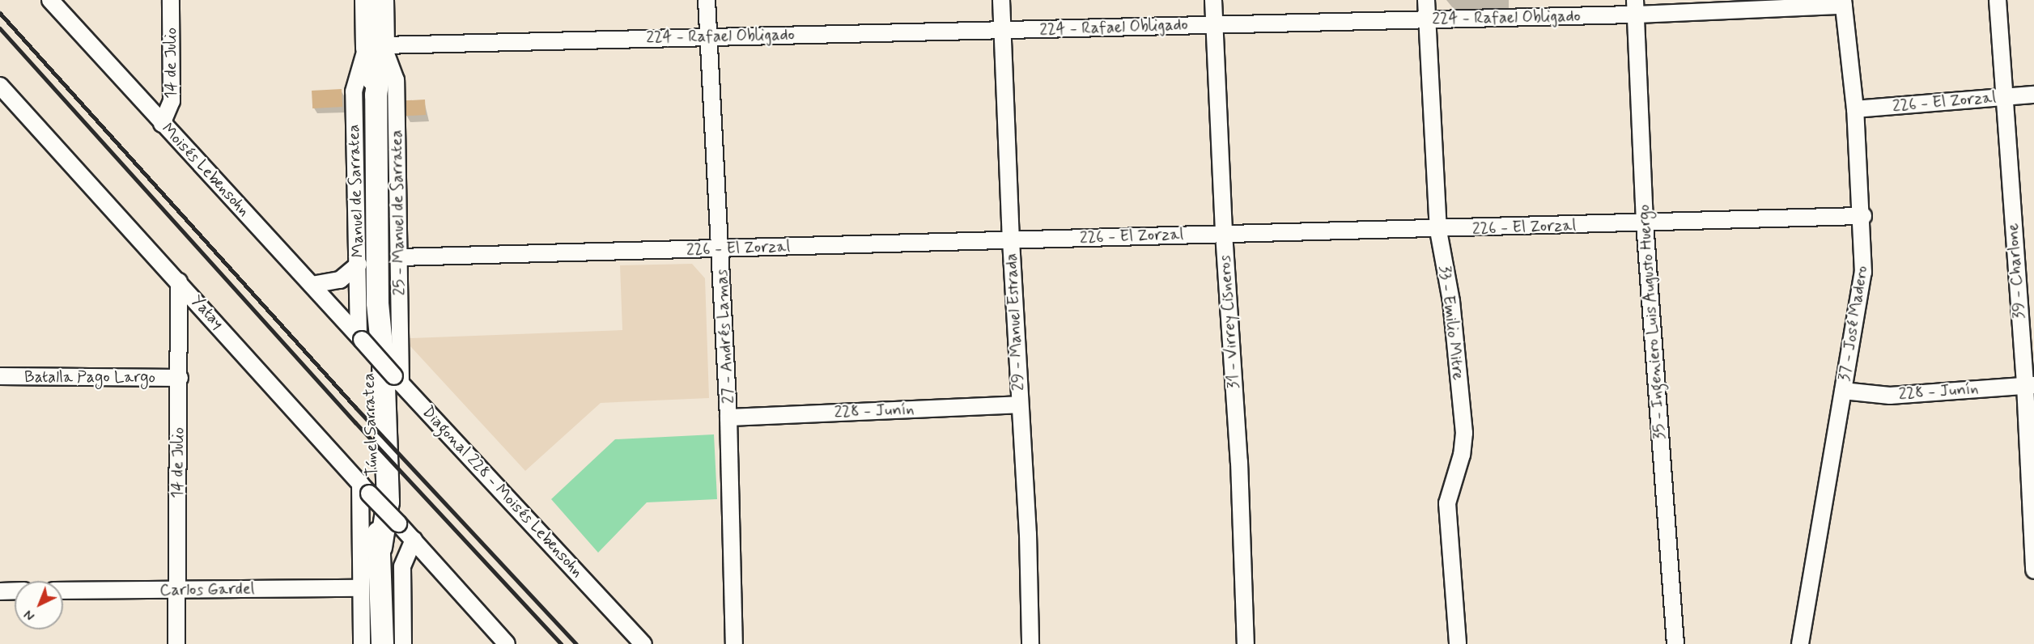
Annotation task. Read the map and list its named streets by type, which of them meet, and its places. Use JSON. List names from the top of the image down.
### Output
{
  "streets": {
    "main road": ["Manuel de Sarratea", "25 - Manuel de Sarratea", "Túnel Sarratea"],
    "street": [
      "224 - Rafael Obligado",
      "14 de Julio",
      "226 - El Zorzal",
      "Moisés Lebensohn",
      "39 - Charlone",
      "Yatay",
      "29 - Manuel Estrada",
      "31 - Virrey Cisneros",
      "35 - Ingeniero Luis Augusto Huergo",
      "33 - Emilio Mitre",
      "37 - José Madero",
      "27 - Andrés Lamas",
      "Batalla Pago Largo",
      "228 - Junín",
      "Diagonal 228 - Moisés Lebensohn",
      "Carlos Gardel"
    ]
  },
  "crossings": [
    ["224 - Rafael Obligado", "Manuel de Sarratea"],
    ["224 - Rafael Obligado", "25 - Manuel de Sarratea"],
    ["224 - Rafael Obligado", "29 - Manuel Estrada"],
    ["224 - Rafael Obligado", "31 - Virrey Cisneros"],
    ["224 - Rafael Obligado", "35 - Ingeniero Luis Augusto Huergo"],
    ["224 - Rafael Obligado", "33 - Emilio Mitre"],
    ["224 - Rafael Obligado", "37 - José Madero"],
    ["224 - Rafael Obligado", "27 - Andrés Lamas"],
    ["14 de Julio", "Moisés Lebensohn"],
    ["14 de Julio", "Yatay"],
    ["14 de Julio", "Batalla Pago Largo"],
    ["14 de Julio", "Carlos Gardel"],
    ["226 - El Zorzal", "25 - Manuel de Sarratea"],
    ["226 - El Zorzal", "39 - Charlone"],
    ["226 - El Zorzal", "29 - Manuel Estrada"],
    ["226 - El Zorzal", "31 - Virrey Cisneros"],
    ["226 - El Zorzal", "35 - Ingeniero Luis Augusto Huergo"],
    ["226 - El Zorzal", "33 - Emilio Mitre"],
    ["226 - El Zorzal", "37 - José Madero"],
    ["226 - El Zorzal", "27 - Andrés Lamas"],
    ["Moisés Lebensohn", "Manuel de Sarratea"],
    ["Moisés Lebensohn", "Diagonal 228 - Moisés Lebensohn"],
    ["Manuel de Sarratea", "25 - Manuel de Sarratea"],
    ["Manuel de Sarratea", "Túnel Sarratea"],
    ["Manuel de Sarratea", "Diagonal 228 - Moisés Lebensohn"],
    ["25 - Manuel de Sarratea", "Diagonal 228 - Moisés Lebensohn"],
    ["39 - Charlone", "228 - Junín"],
    ["29 - Manuel Estrada", "228 - Junín"],
    ["37 - José Madero", "228 - Junín"],
    ["27 - Andrés Lamas", "228 - Junín"]
  ],
  "north": "bottom left"
}
